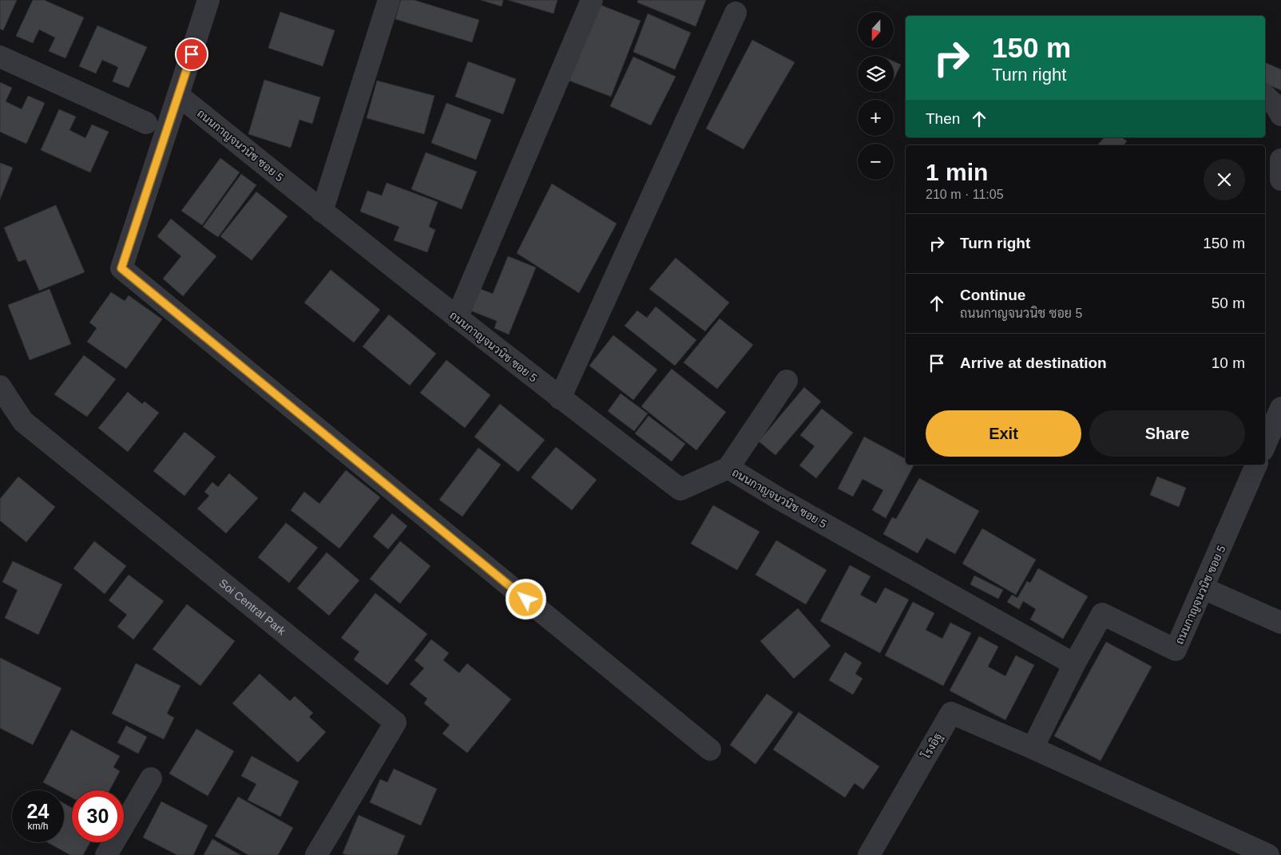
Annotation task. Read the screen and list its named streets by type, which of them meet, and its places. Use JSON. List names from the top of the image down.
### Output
{
  "streets": {
    "street": ["ถนนกาญจนวนิช ซอย 5", "Soi Central Park", "โรงอิฐ"]
  },
  "north": "bottom",
  "page": {
    "map_buttons": ["+", "−"],
    "turn": ["150 m", "Turn right"],
    "then": "Then",
    "heading": ["1 min", "210 m · 11:05"],
    "list": [
      {
        "name": "Turn right",
        "value": "150 m"
      },
      {
        "name": "Continue",
        "note": "ถนนกาญจนวนิช ซอย 5",
        "value": "50 m"
      },
      {
        "name": "Arrive at destination",
        "value": "10 m"
      }
    ],
    "buttons": ["Exit", "Share"],
    "speed": "24 km/h",
    "limit": "30"
  }
}
